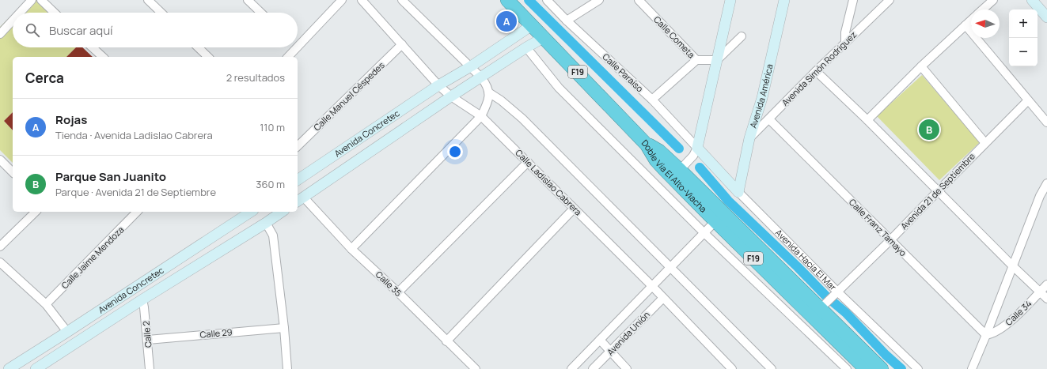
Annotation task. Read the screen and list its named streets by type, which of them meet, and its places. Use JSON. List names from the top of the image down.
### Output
{
  "streets": {
    "highway": ["F19", "Doble Vía El Alto-Viacha"],
    "street": [
      "Calle Cometa",
      "Avenida Simón Rodriguez",
      "Calle Paraíso",
      "Calle Manuel Céspedes",
      "Avenida América",
      "Avenida Concretec",
      "Calle Ladislao Cabrera",
      "Avenida 21 de Septiembre",
      "Calle Franz Tamayo",
      "Calle Jaime Mendoza",
      "Avenida Hacia El Mar",
      "Calle 35",
      "Calle 34",
      "Calle 29",
      "Avenida Unión",
      "Calle 2"
    ]
  },
  "crossings": [
    ["Avenida Simón Rodriguez", "Avenida América"],
    ["Avenida Simón Rodriguez", "Calle Franz Tamayo"],
    ["F19", "Avenida Concretec"],
    ["F19", "Doble Vía El Alto-Viacha"],
    ["Calle Paraíso", "Avenida Hacia El Mar"],
    ["Calle Manuel Céspedes", "Calle Ladislao Cabrera"],
    ["Avenida América", "Avenida Hacia El Mar"],
    ["Avenida Concretec", "Calle Ladislao Cabrera"],
    ["Doble Vía El Alto-Viacha", "Avenida 21 de Septiembre"],
    ["Calle Ladislao Cabrera", "Avenida Unión"],
    ["Avenida 21 de Septiembre", "Calle Franz Tamayo"],
    ["Avenida 21 de Septiembre", "Avenida Hacia El Mar"],
    ["Calle Franz Tamayo", "Calle 34"],
    ["Calle 29", "Calle 2"]
  ],
  "north": "left",
  "page": {
    "map_buttons": ["+", "−"],
    "pins": ["A", "B"],
    "search": "Buscar aquí",
    "heading": ["Cerca", "2 resultados"],
    "list": [
      {
        "mark": "A",
        "name": "Rojas",
        "note": "Tienda · Avenida Ladislao Cabrera",
        "value": "110 m"
      },
      {
        "mark": "B",
        "name": "Parque San Juanito",
        "note": "Parque · Avenida 21 de Septiembre",
        "value": "360 m"
      }
    ]
  }
}
